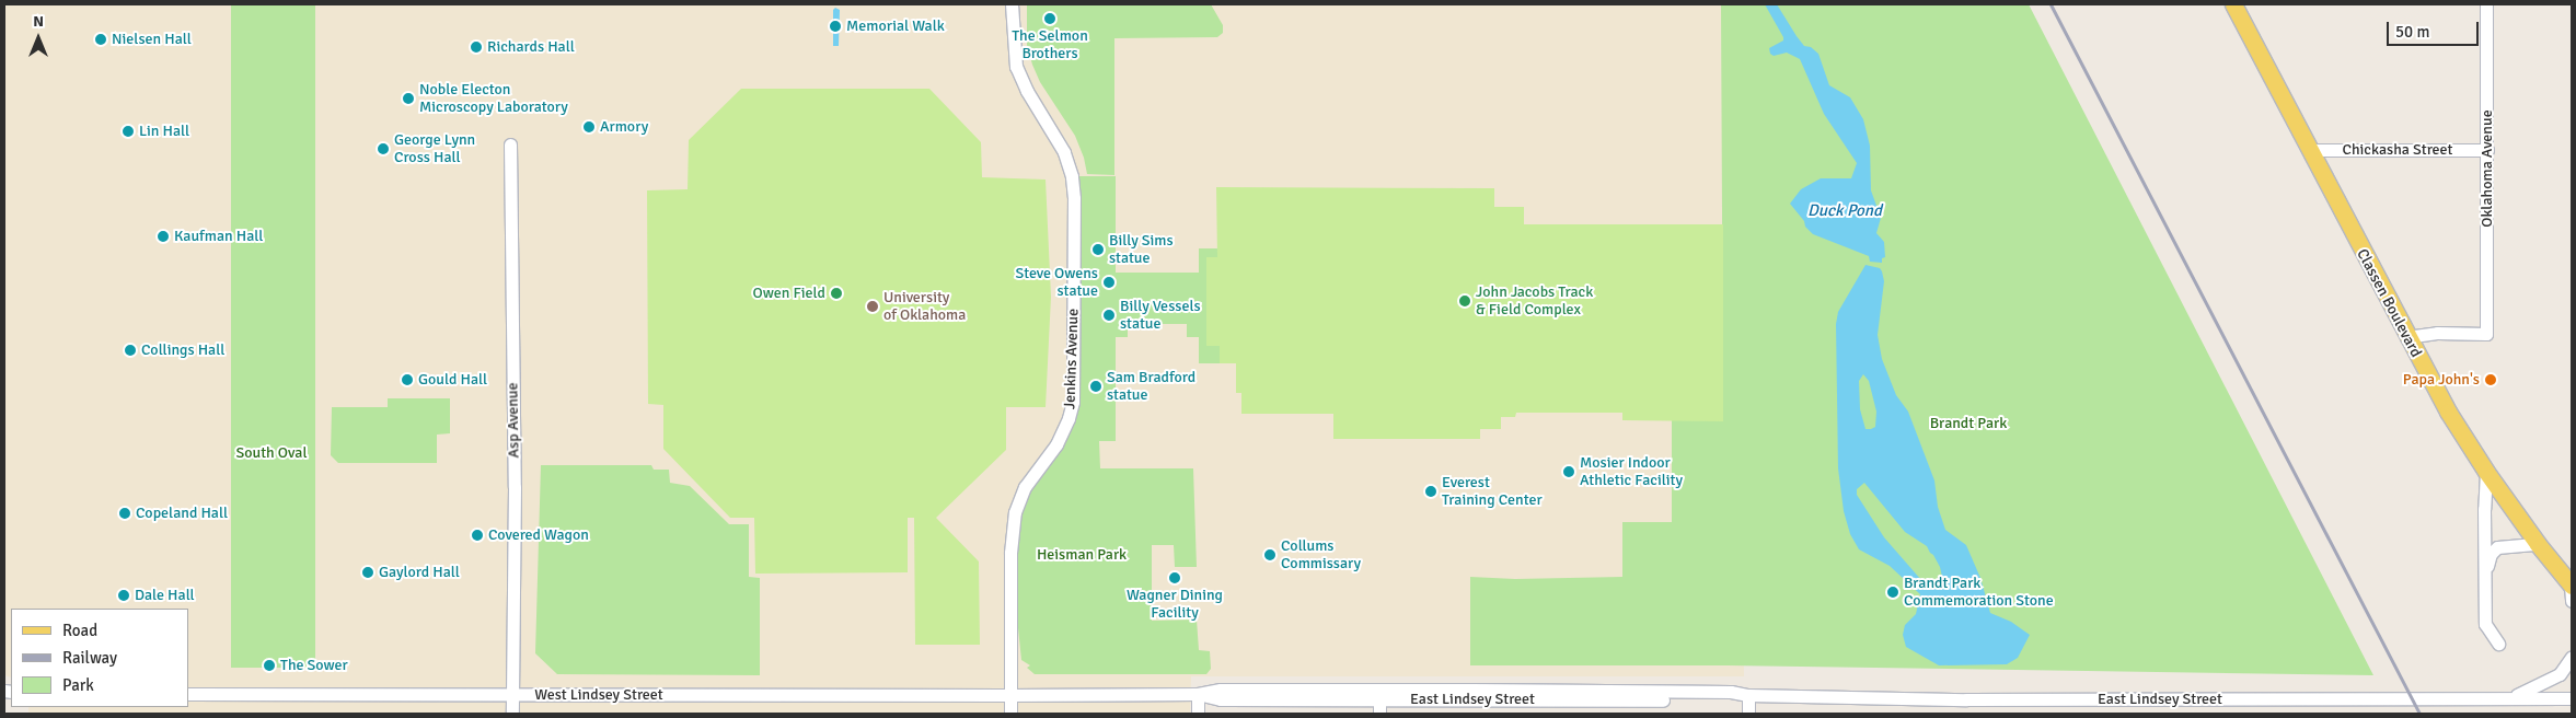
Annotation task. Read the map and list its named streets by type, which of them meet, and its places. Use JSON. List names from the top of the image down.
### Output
{
  "streets": {
    "main road": ["Classen Boulevard"],
    "street": [
      "Chickasha Street",
      "Oklahoma Avenue",
      "Jenkins Avenue",
      "Asp Avenue",
      "West Lindsey Street",
      "East Lindsey Street"
    ]
  },
  "crossings": [
    ["Chickasha Street", "Oklahoma Avenue"],
    ["Chickasha Street", "Classen Boulevard"],
    ["Oklahoma Avenue", "Classen Boulevard"],
    ["Jenkins Avenue", "West Lindsey Street"],
    ["Jenkins Avenue", "East Lindsey Street"],
    ["Asp Avenue", "West Lindsey Street"],
    ["West Lindsey Street", "East Lindsey Street"]
  ],
  "water": ["Duck Pond"],
  "parks": ["Brandt Park", "South Oval", "Heisman Park"],
  "places": [
    "The Selmon Brothers",
    "Memorial Walk",
    "Nielsen Hall",
    "Richards Hall",
    "Noble Electon Microscopy Laboratory",
    "Armory",
    "Lin Hall",
    "George Lynn Cross Hall",
    "Kaufman Hall",
    "Billy Sims statue",
    "Steve Owens statue",
    "Owen Field",
    "John Jacobs Track & Field Complex",
    "University of Oklahoma",
    "Billy Vessels statue",
    "Collings Hall",
    "Gould Hall",
    "Papa John's",
    "Sam Bradford statue",
    "Mosier Indoor Athletic Facility",
    "Everest Training Center",
    "Copeland Hall",
    "Covered Wagon",
    "Collums Commissary",
    "Gaylord Hall",
    "Wagner Dining Facility",
    "Brandt Park Commemoration Stone",
    "Dale Hall",
    "The Sower"
  ],
  "legend": ["Road", "Railway", "Park"],
  "scale_bar": "50 m",
  "north": "top"
}
